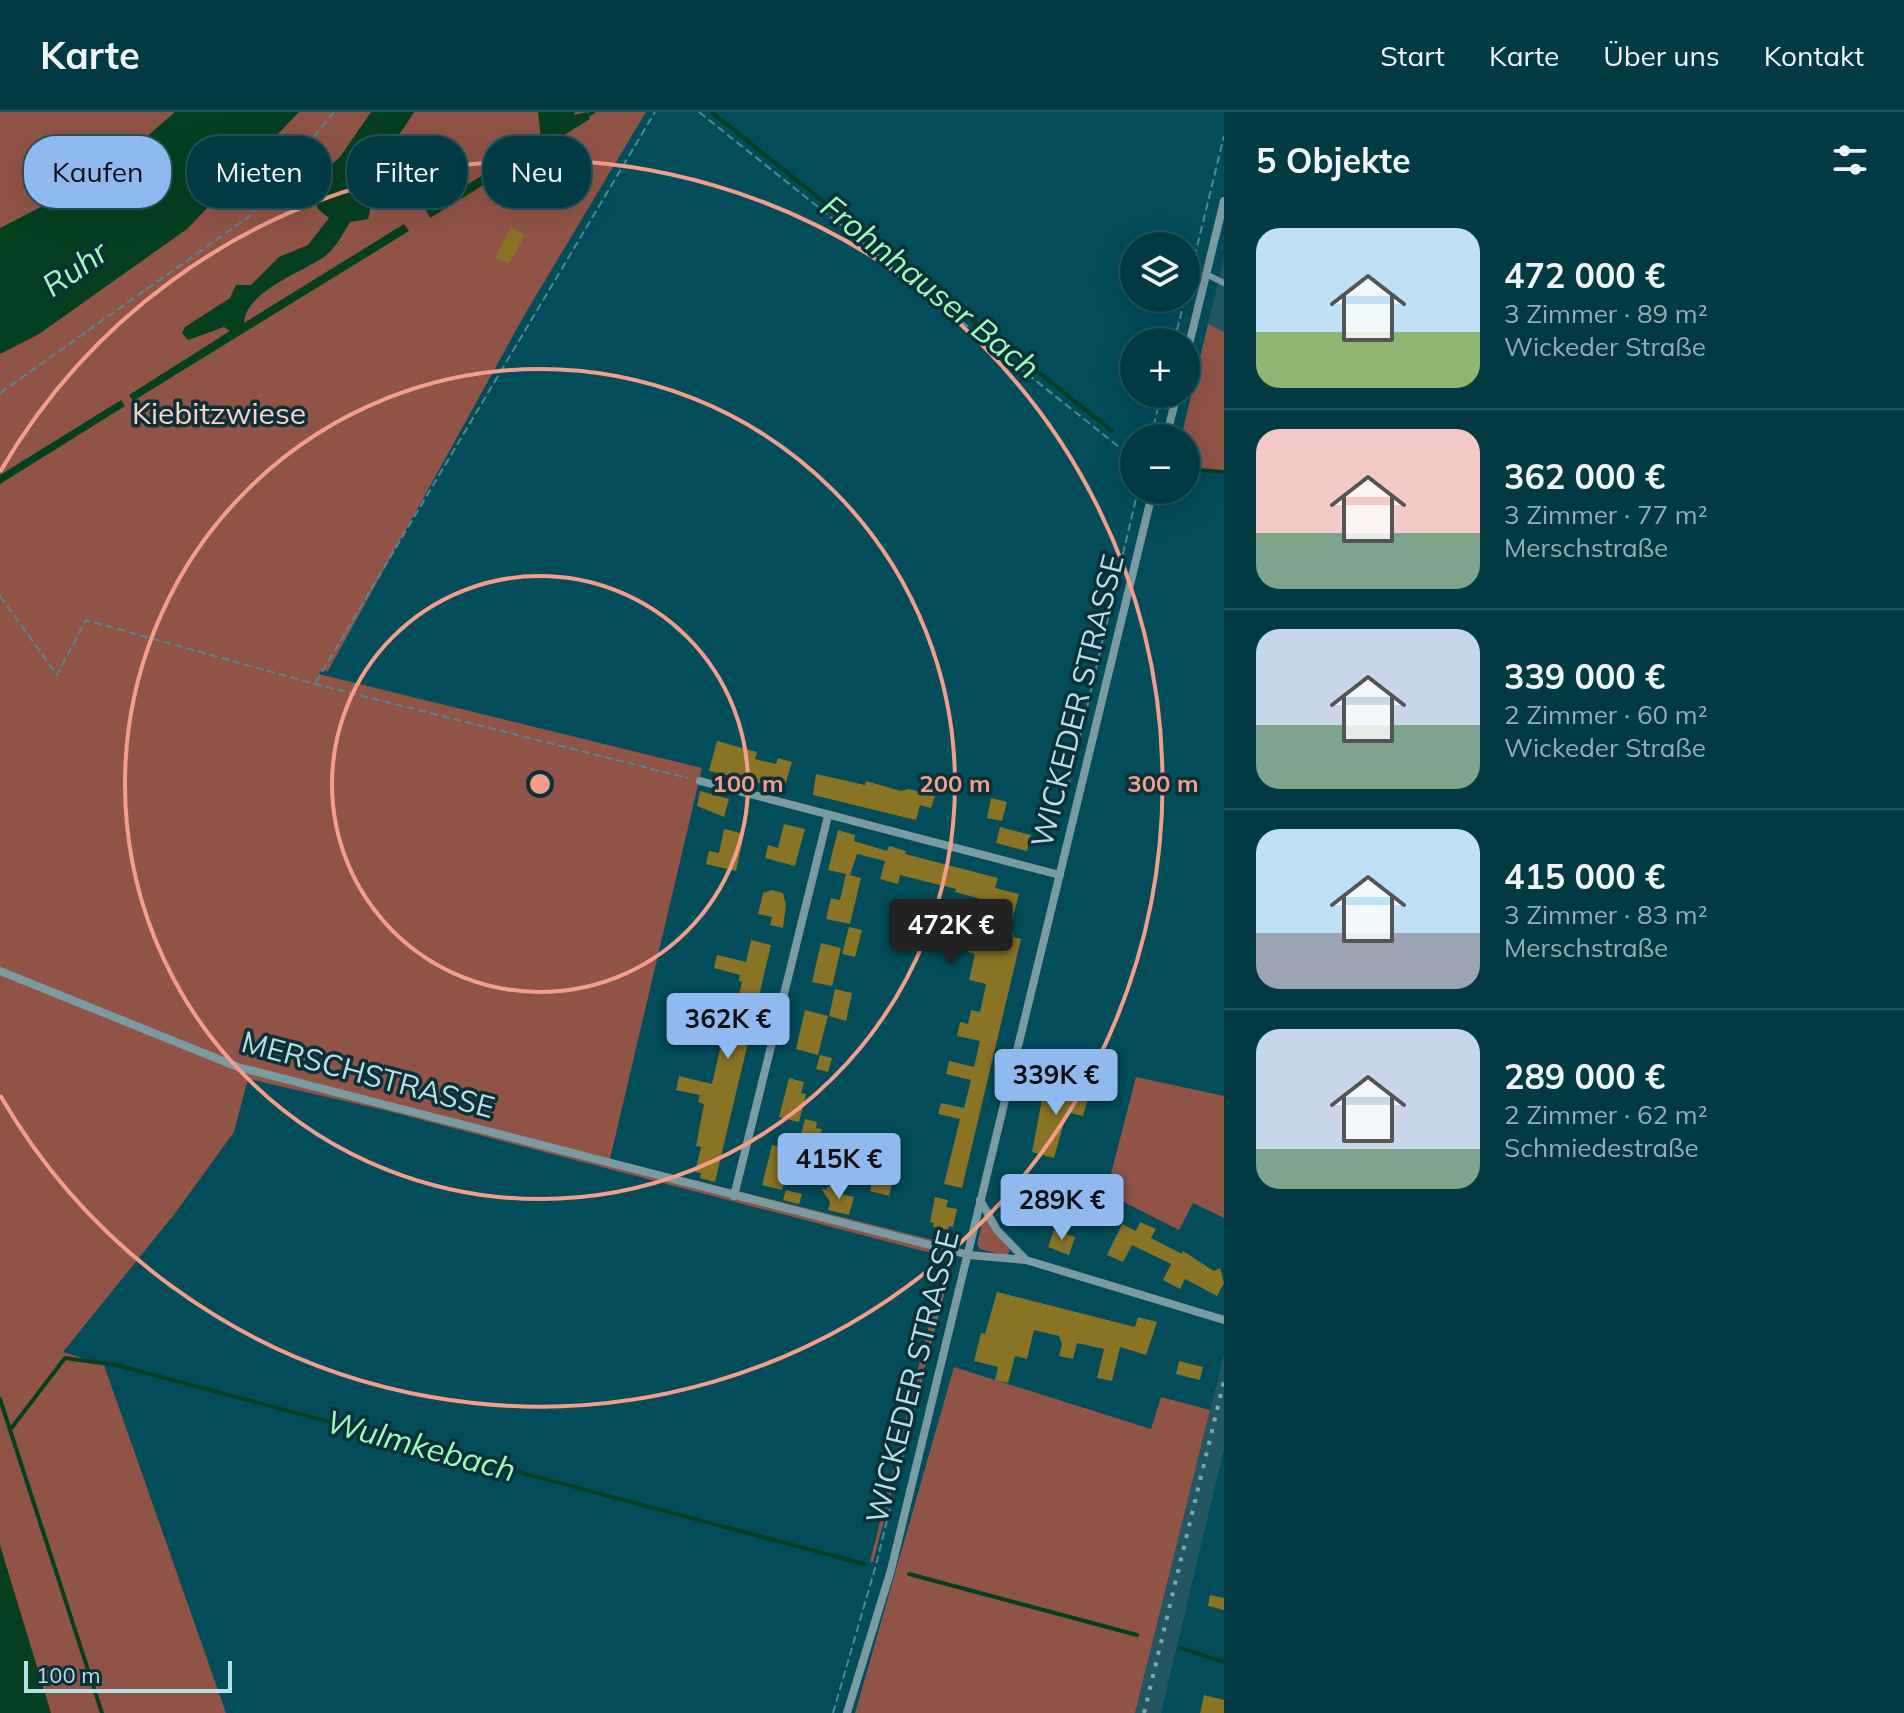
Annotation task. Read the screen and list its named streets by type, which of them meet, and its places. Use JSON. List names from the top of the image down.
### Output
{
  "streets": {
    "street": ["WICKEDER STRASSE", "MERSCHSTRASSE"]
  },
  "crossings": [
    ["WICKEDER STRASSE", "MERSCHSTRASSE"]
  ],
  "water": ["Ruhr", "Frohnhauser Bach", "Wulmkebach"],
  "parks": ["Kiebitzwiese"],
  "scale_bar": "100 m",
  "page": {
    "header": "Karte",
    "nav": [
      "Start",
      "Karte",
      "Über uns",
      "Kontakt"
    ],
    "heading": "5 Objekte",
    "chip": [
      "Kaufen",
      "Mieten",
      "Filter",
      "Neu"
    ],
    "list": [
      {
        "name": "472 000 €",
        "note": "3 Zimmer · 89 m² · Wickeder Straße"
      },
      {
        "name": "362 000 €",
        "note": "3 Zimmer · 77 m² · Merschstraße"
      },
      {
        "name": "339 000 €",
        "note": "2 Zimmer · 60 m² · Wickeder Straße"
      },
      {
        "name": "415 000 €",
        "note": "3 Zimmer · 83 m² · Merschstraße"
      },
      {
        "name": "289 000 €",
        "note": "2 Zimmer · 62 m² · Schmiedestraße"
      }
    ],
    "map_buttons": ["+", "−"],
    "price": [
      "472K €",
      "362K €",
      "339K €",
      "415K €",
      "289K €"
    ],
    "scale": "100 m"
  },
  "rings": ["100 m", "200 m", "300 m"]
}
